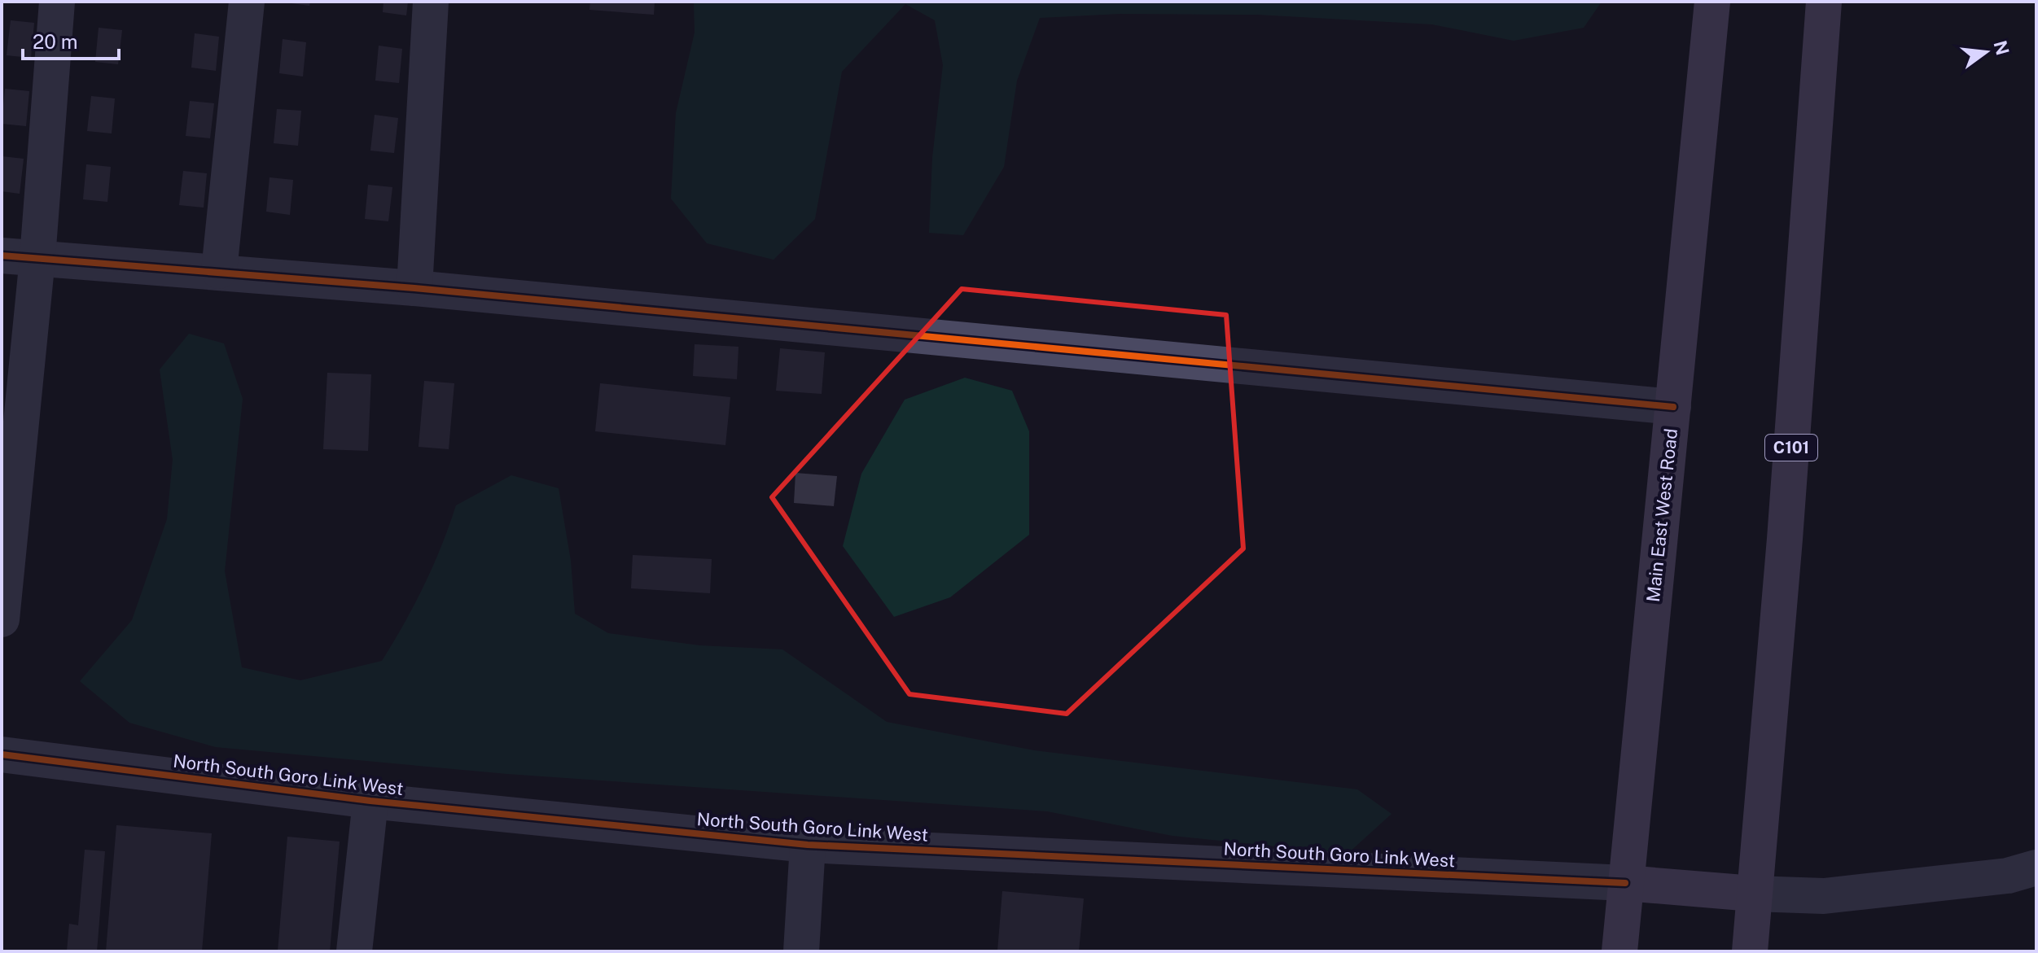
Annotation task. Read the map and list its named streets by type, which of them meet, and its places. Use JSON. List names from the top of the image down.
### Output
{
  "streets": {
    "main road": ["C101", "Main East West Road"],
    "street": ["North South Goro Link West"]
  },
  "crossings": [
    ["Main East West Road", "North South Goro Link West"]
  ],
  "scale_bar": "20 m",
  "north": "right"
}
